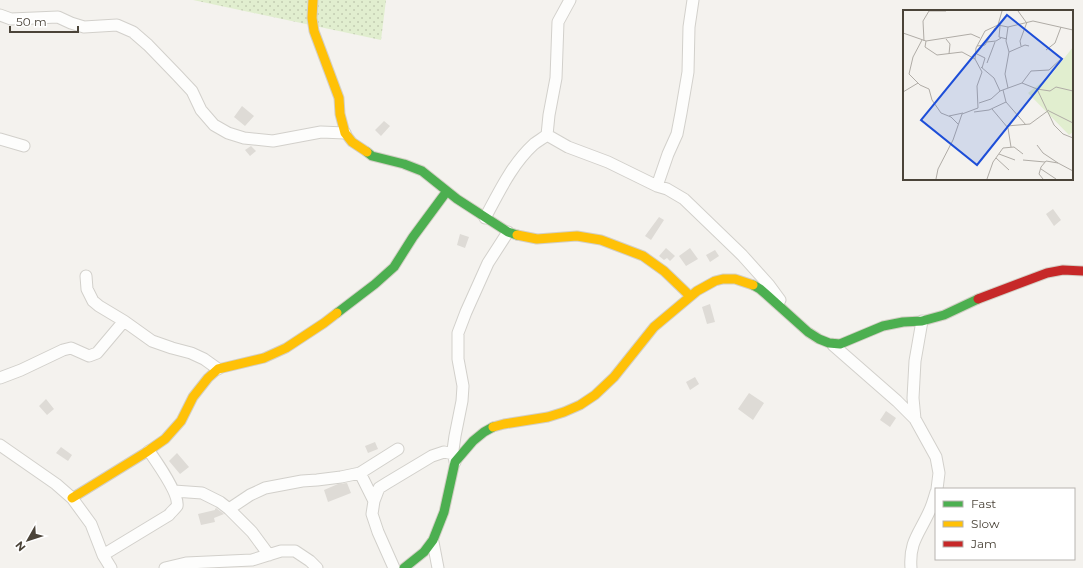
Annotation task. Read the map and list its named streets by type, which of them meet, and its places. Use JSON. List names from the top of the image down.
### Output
{
  "legend": ["Fast", "Slow", "Jam"],
  "scale_bar": "50 m",
  "north": "bottom left"
}
